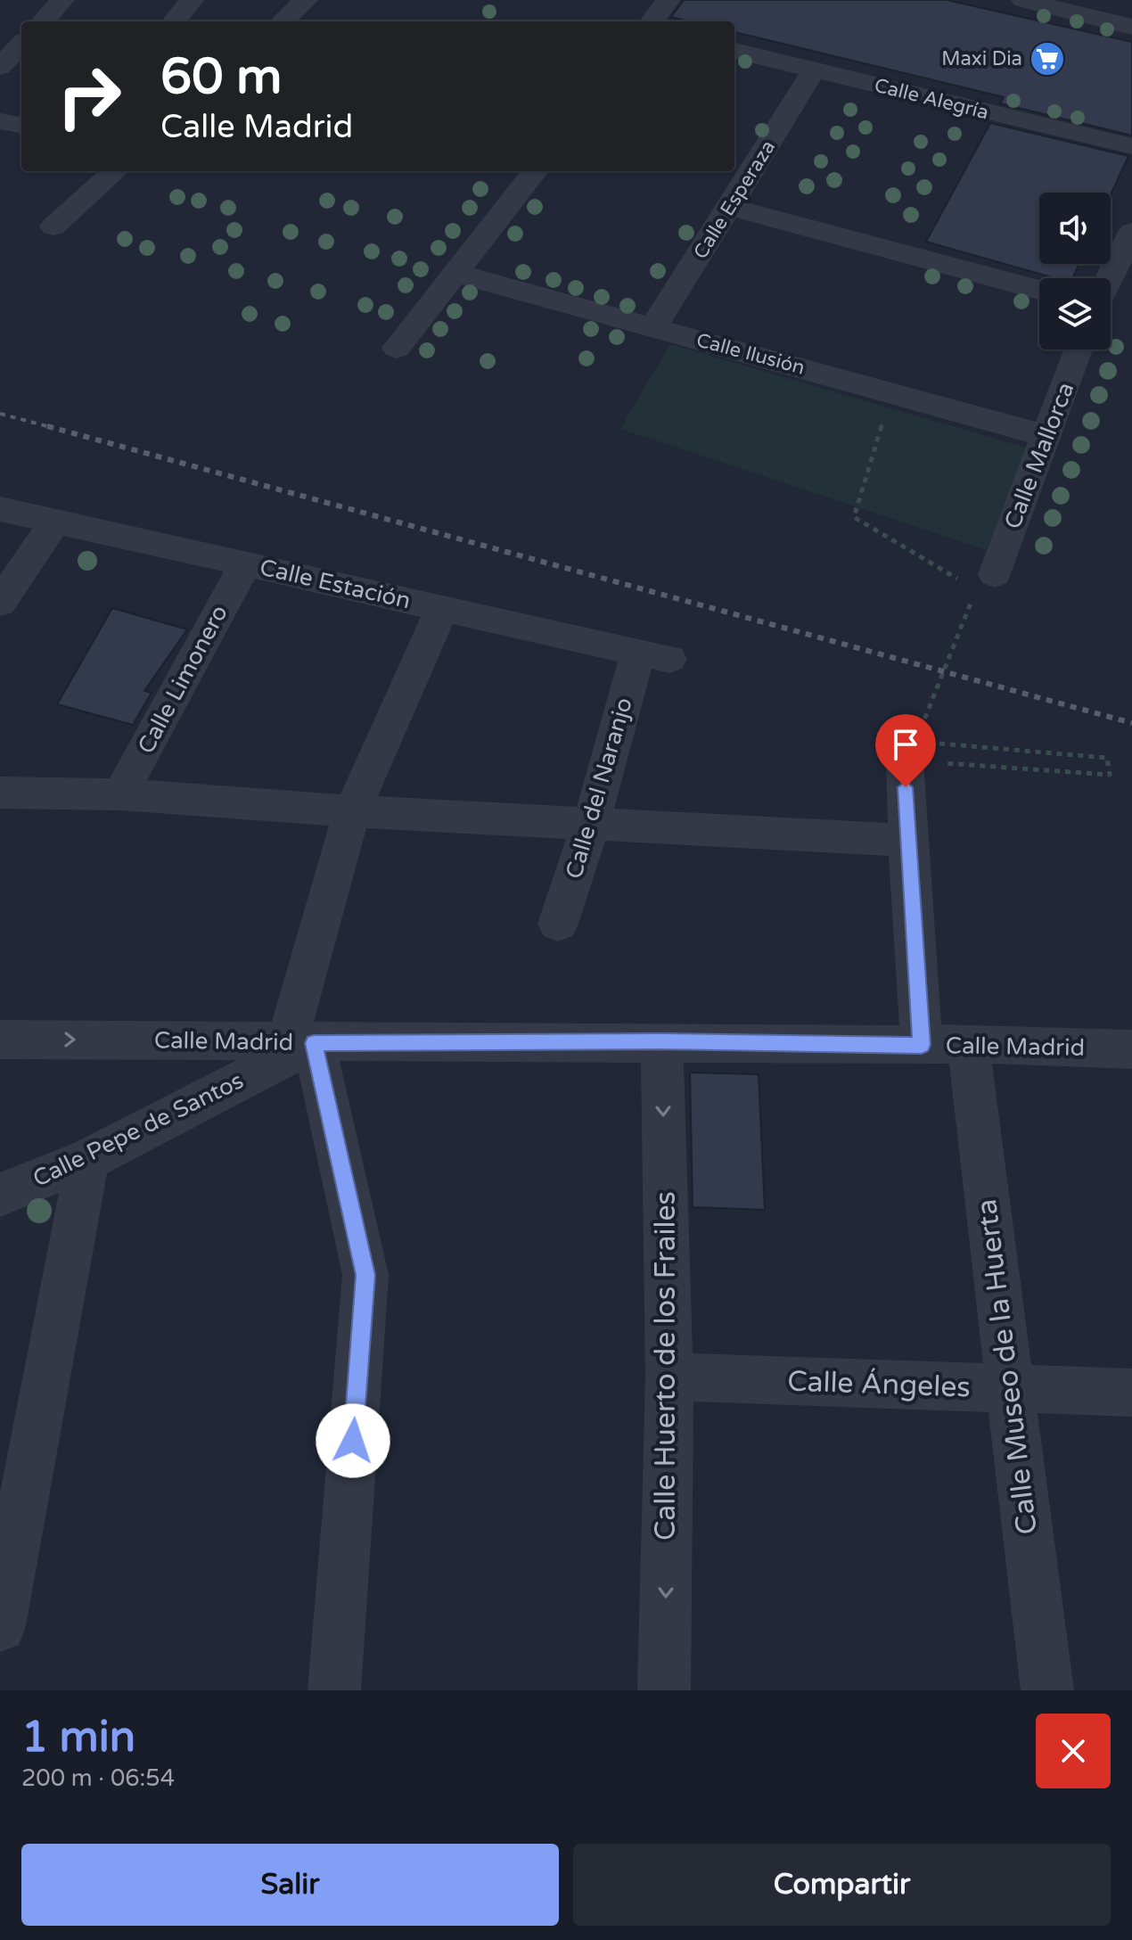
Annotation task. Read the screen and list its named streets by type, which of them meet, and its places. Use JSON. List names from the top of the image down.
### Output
{
  "streets": {
    "street": [
      "Calle Alegría",
      "Calle Esperaza",
      "Calle Ilusión",
      "Calle Mallorca",
      "Calle Estación",
      "Calle Limonero",
      "Calle del Naranjo",
      "Calle Madrid",
      "Calle Pepe de Santos",
      "Calle Huerto de los Frailes",
      "Calle Museo de la Huerta",
      "Calle Ángeles"
    ]
  },
  "crossings": [
    ["Calle Alegría", "Calle Esperaza"],
    ["Calle Esperaza", "Calle Ilusión"],
    ["Calle Ilusión", "Calle Mallorca"],
    ["Calle Estación", "Calle Limonero"],
    ["Calle Estación", "Calle del Naranjo"],
    ["Calle Madrid", "Calle Pepe de Santos"],
    ["Calle Madrid", "Calle Huerto de los Frailes"],
    ["Calle Madrid", "Calle Museo de la Huerta"],
    ["Calle Huerto de los Frailes", "Calle Ángeles"],
    ["Calle Museo de la Huerta", "Calle Ángeles"]
  ],
  "places": {
    "supermarket": ["Maxi Dia"]
  },
  "page": {
    "turn": ["60 m", "Calle Madrid"],
    "heading": ["1 min", "200 m · 06:54"],
    "buttons": ["Salir", "Compartir"]
  }
}
